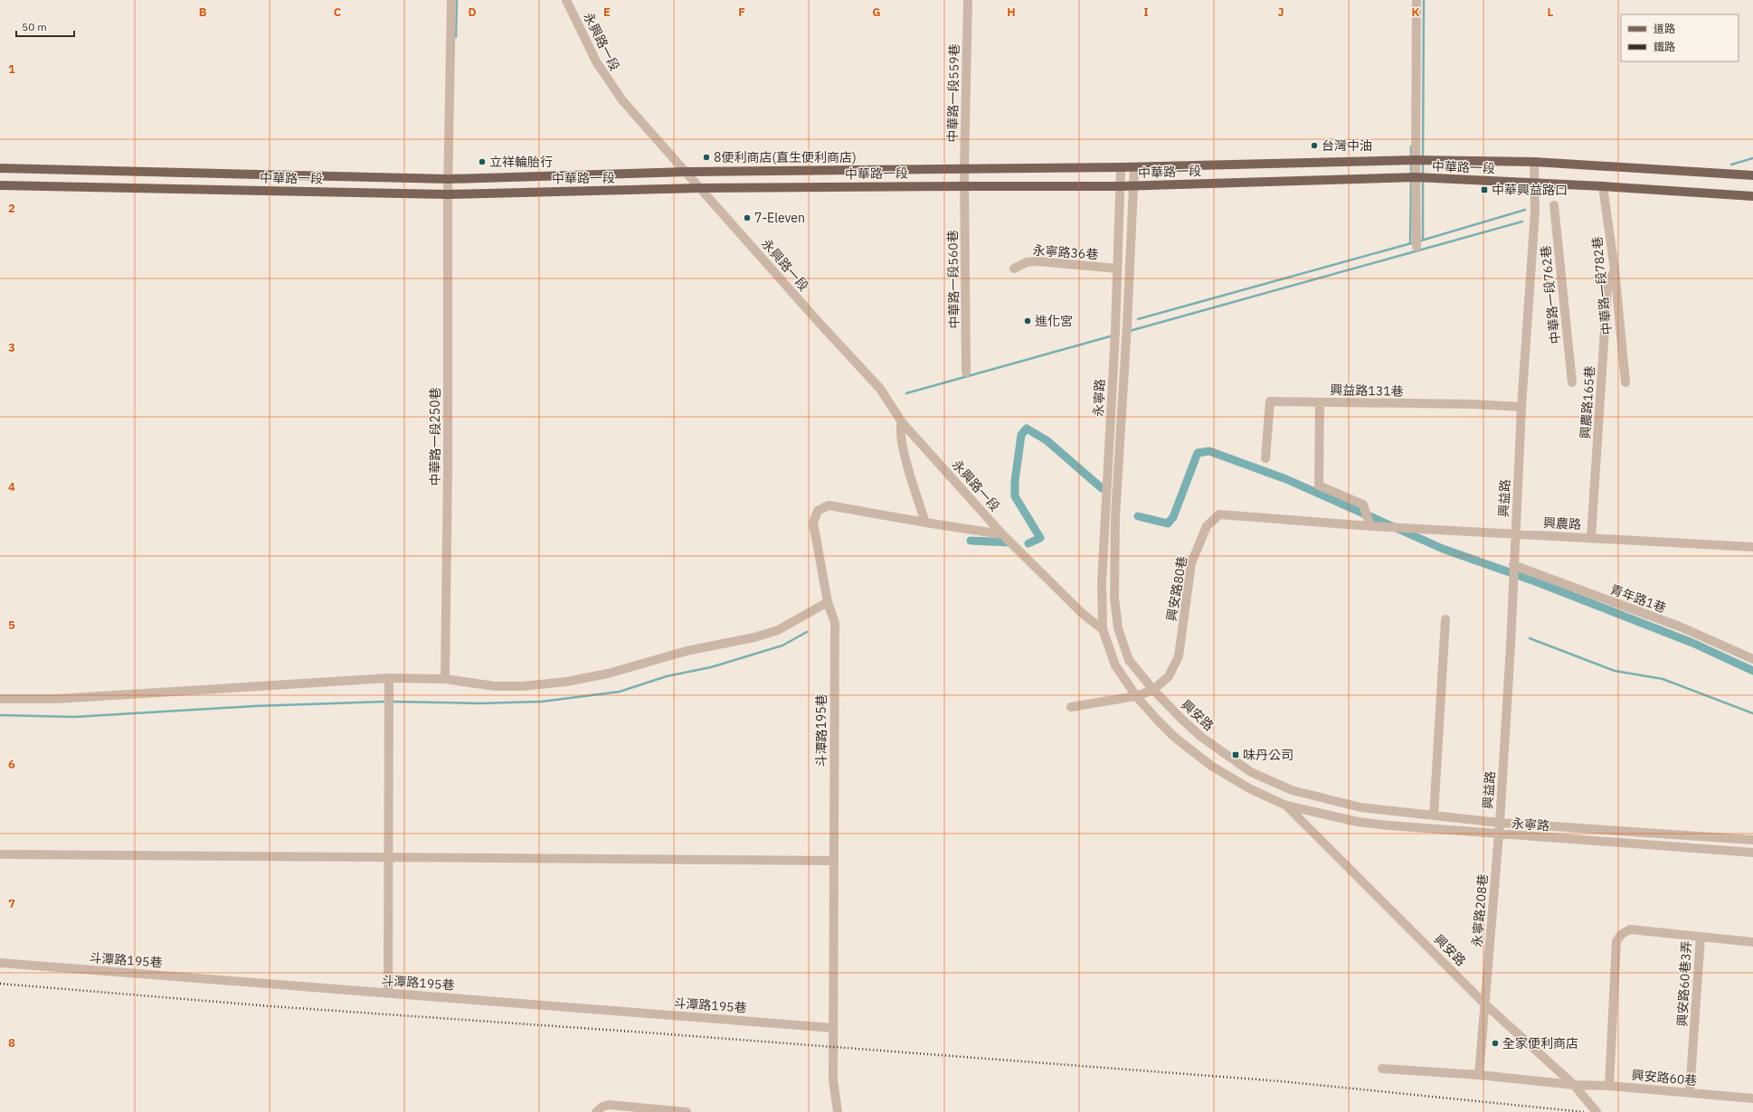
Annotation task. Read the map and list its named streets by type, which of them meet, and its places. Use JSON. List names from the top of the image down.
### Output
{
  "streets": {
    "main road": ["中華路一段"],
    "street": [
      "永興路一段",
      "中華路一段559巷",
      "永寧路36巷",
      "中華路一段560巷",
      "中華路一段782巷",
      "中華路一段762巷",
      "興益路131巷",
      "永寧路",
      "興農路165巷",
      "中華路一段250巷",
      "興益路",
      "興農路",
      "興安路80巷",
      "青年路1巷",
      "興安路",
      "斗潭路195巷",
      "永寧路208巷",
      "興安路60巷3弄",
      "興安路60巷"
    ]
  },
  "crossings": [
    ["永興路一段", "中華路一段"],
    ["永興路一段", "斗潭路195巷"],
    ["中華路一段559巷", "中華路一段"],
    ["中華路一段559巷", "中華路一段560巷"],
    ["中華路一段", "中華路一段560巷"],
    ["中華路一段", "中華路一段782巷"],
    ["中華路一段", "永寧路"],
    ["中華路一段", "中華路一段250巷"],
    ["中華路一段", "興益路"],
    ["永寧路36巷", "永寧路"],
    ["中華路一段782巷", "興農路165巷"],
    ["興益路131巷", "興益路"],
    ["永寧路", "興益路"],
    ["永寧路", "興安路"],
    ["永寧路", "永寧路208巷"],
    ["興農路165巷", "興農路"],
    ["興益路", "興農路"],
    ["興益路", "青年路1巷"],
    ["興益路", "永寧路208巷"],
    ["興農路", "興安路80巷"],
    ["興安路80巷", "興安路"],
    ["興安路", "永寧路208巷"],
    ["興安路", "興安路60巷"],
    ["永寧路208巷", "興安路60巷"],
    ["興安路60巷3弄", "興安路60巷"]
  ],
  "places": {
    "other": [
      "台灣中油",
      "8便利商店(直生便利商店)",
      "立祥輪胎行",
      "7-Eleven",
      "進化宮",
      "全家便利商店"
    ],
    "transit": ["中華興益路口", "味丹公司"]
  },
  "legend": ["道路", "鐵路"],
  "scale_bar": "50 m",
  "grid": {
    "columns": [
      "B",
      "C",
      "D",
      "E",
      "F",
      "G",
      "H",
      "I",
      "J",
      "K",
      "L"
    ],
    "rows": [
      "1",
      "2",
      "3",
      "4",
      "5",
      "6",
      "7",
      "8"
    ]
  }
}
